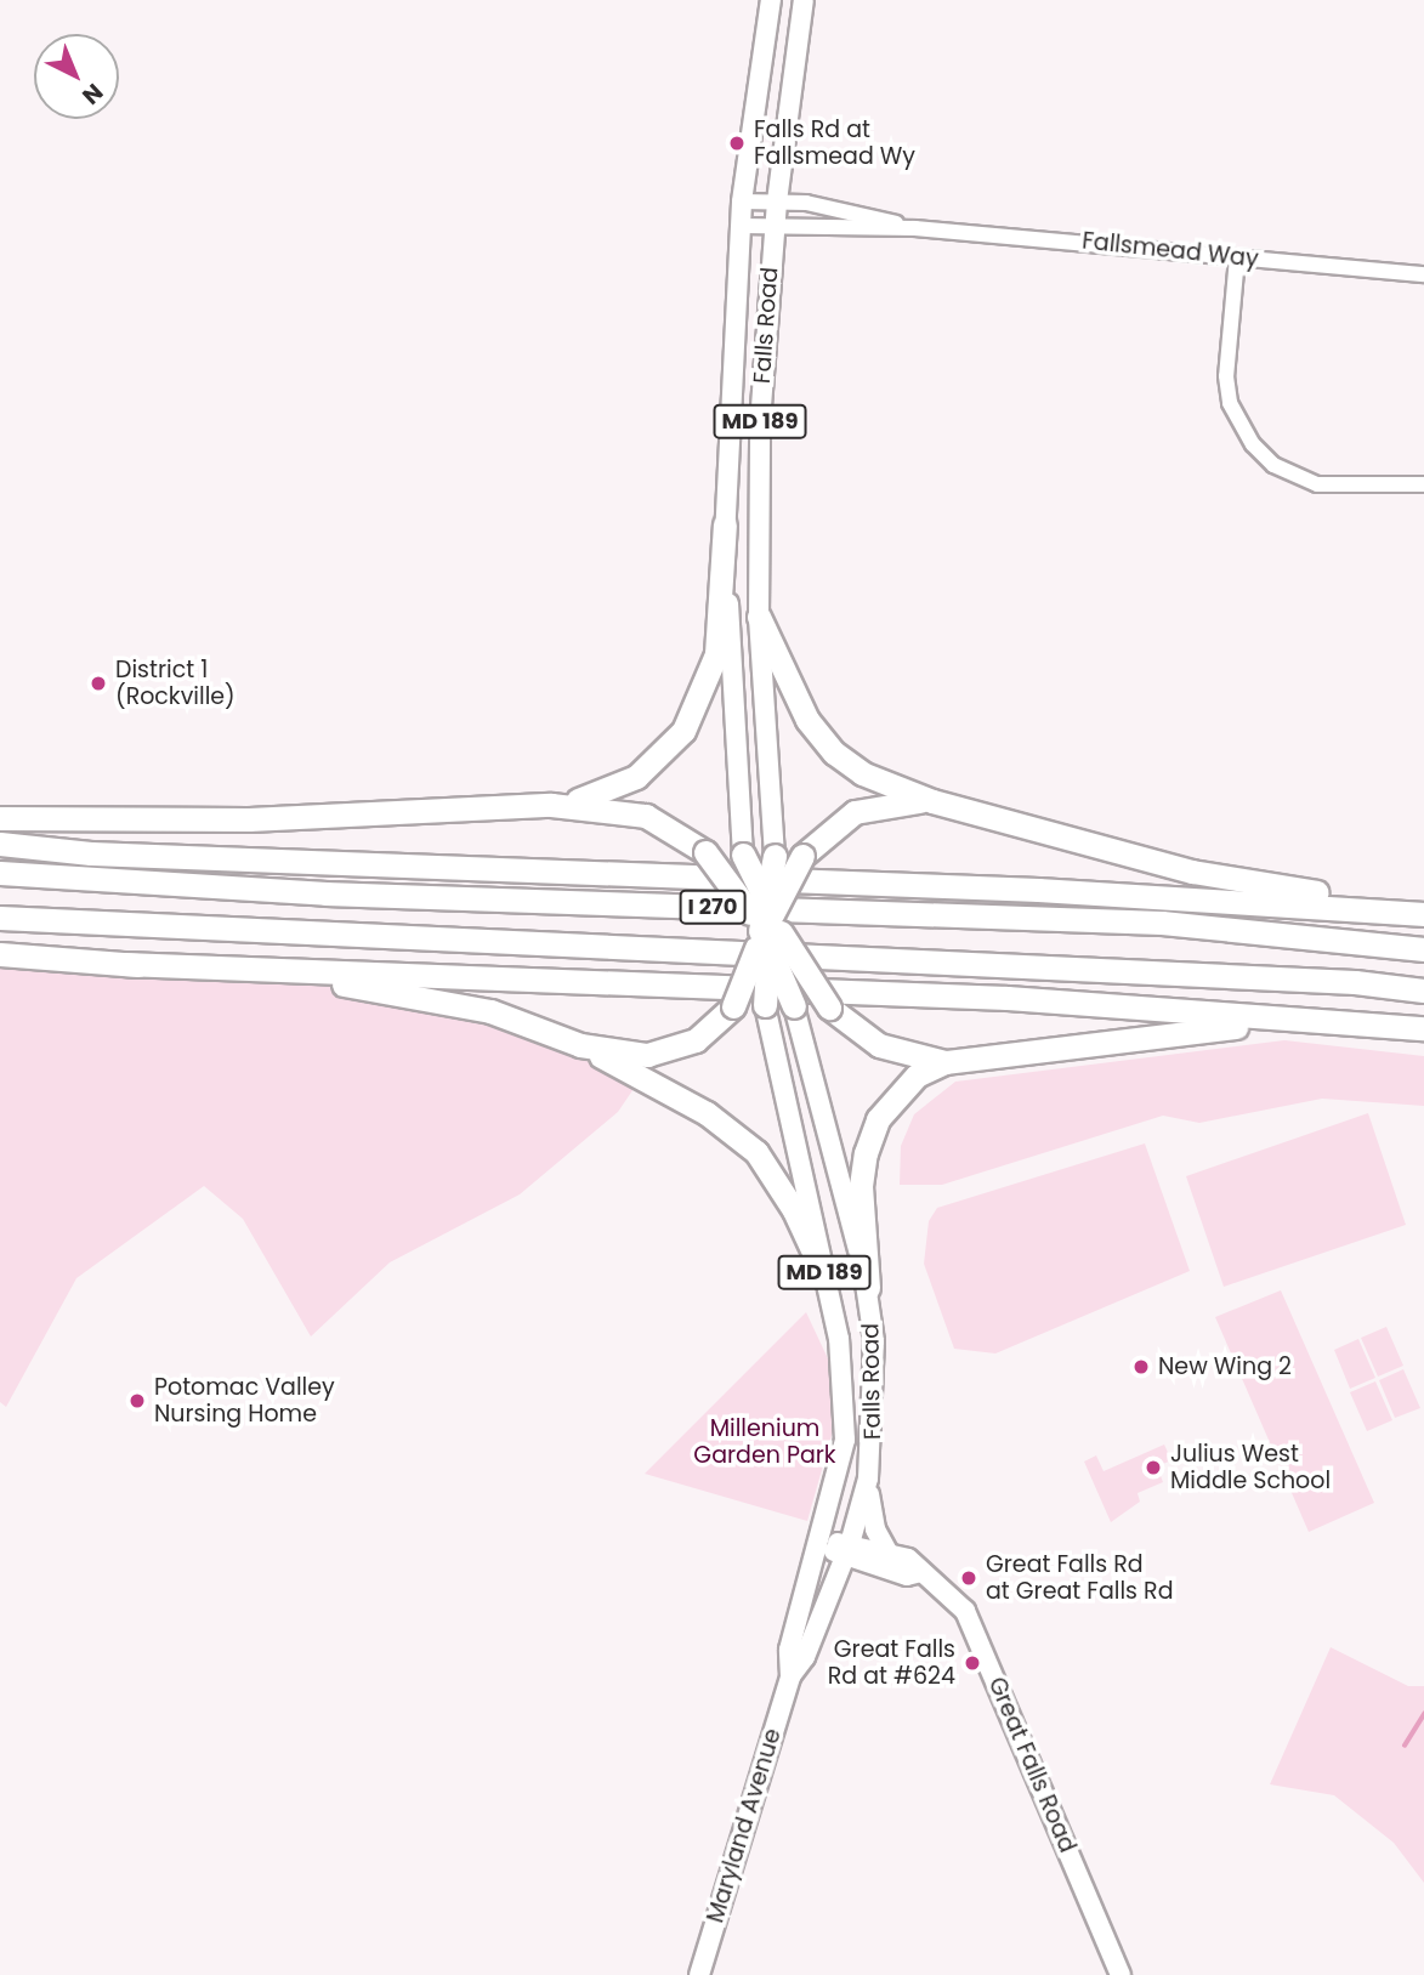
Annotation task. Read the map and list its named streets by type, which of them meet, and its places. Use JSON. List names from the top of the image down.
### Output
{
  "streets": {
    "highway": ["I 270"],
    "main road": [
      "Falls Road",
      "MD 189",
      "Great Falls Road",
      "Maryland Avenue"
    ],
    "street": ["Fallsmead Way"]
  },
  "crossings": [
    ["Fallsmead Way", "Falls Road"],
    ["Falls Road", "Great Falls Road"],
    ["Falls Road", "Maryland Avenue"],
    ["Great Falls Road", "Maryland Avenue"]
  ],
  "parks": ["Millenium Garden Park"],
  "places": [
    "Falls Rd at Fallsmead Wy",
    "District 1 (Rockville)",
    "New Wing 2",
    "Potomac Valley Nursing Home",
    "Julius West Middle School",
    "Great Falls Rd at Great Falls Rd",
    "Great Falls Rd at #624"
  ],
  "north": "bottom right"
}
